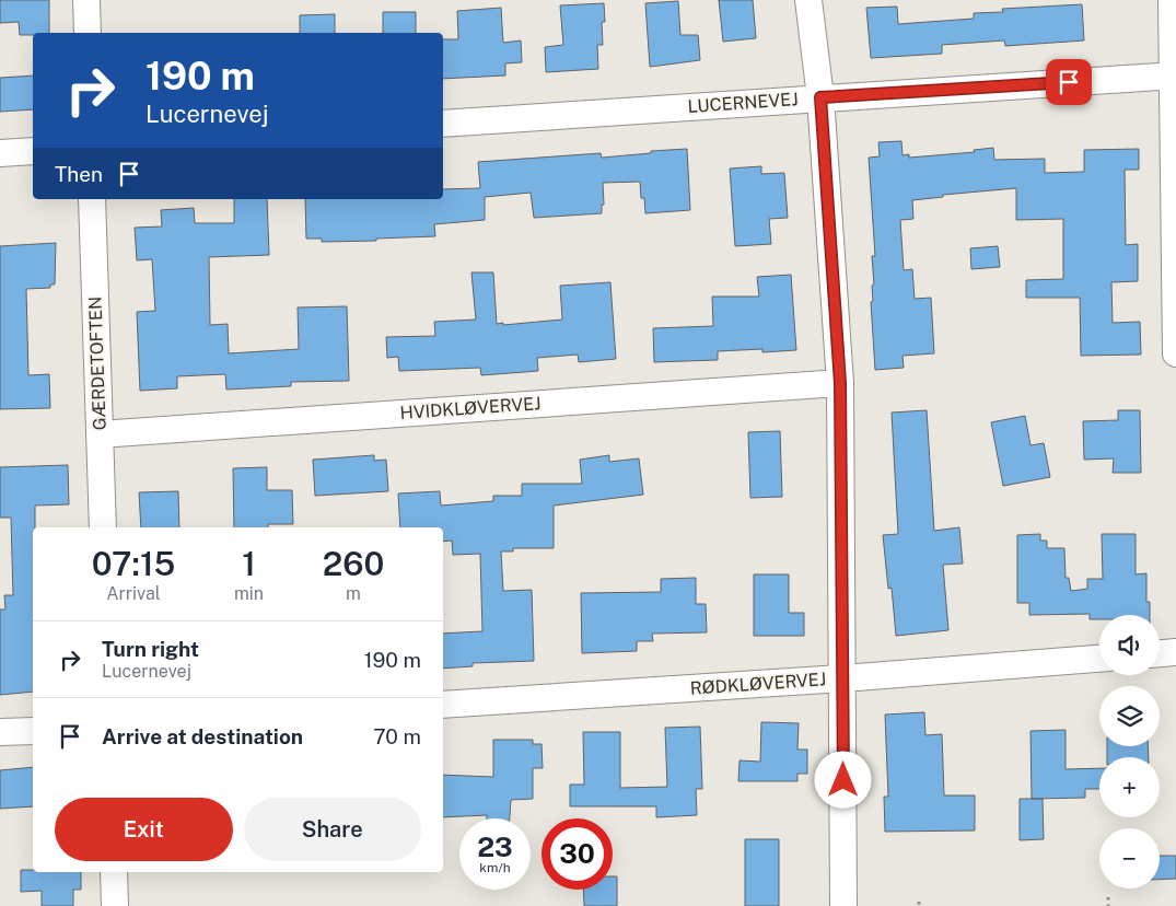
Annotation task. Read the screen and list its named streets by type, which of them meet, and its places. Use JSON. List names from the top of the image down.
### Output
{
  "streets": {
    "street": [
      "LUCERNEVEJ",
      "GÆRDETOFTEN",
      "HVIDKLØVERVEJ",
      "RØDKLØVERVEJ"
    ]
  },
  "crossings": [
    ["GÆRDETOFTEN", "HVIDKLØVERVEJ"]
  ],
  "page": {
    "turn": ["190 m", "Lucernevej"],
    "then": "Then",
    "eta": [
      "07:15",
      "Arrival",
      "1",
      "min",
      "260",
      "m"
    ],
    "map_buttons": ["+", "−"],
    "list": [
      {
        "name": "Turn right",
        "note": "Lucernevej",
        "value": "190 m"
      },
      {
        "name": "Arrive at destination",
        "value": "70 m"
      }
    ],
    "buttons": ["Exit", "Share"],
    "speed": "23 km/h",
    "limit": "30"
  }
}
